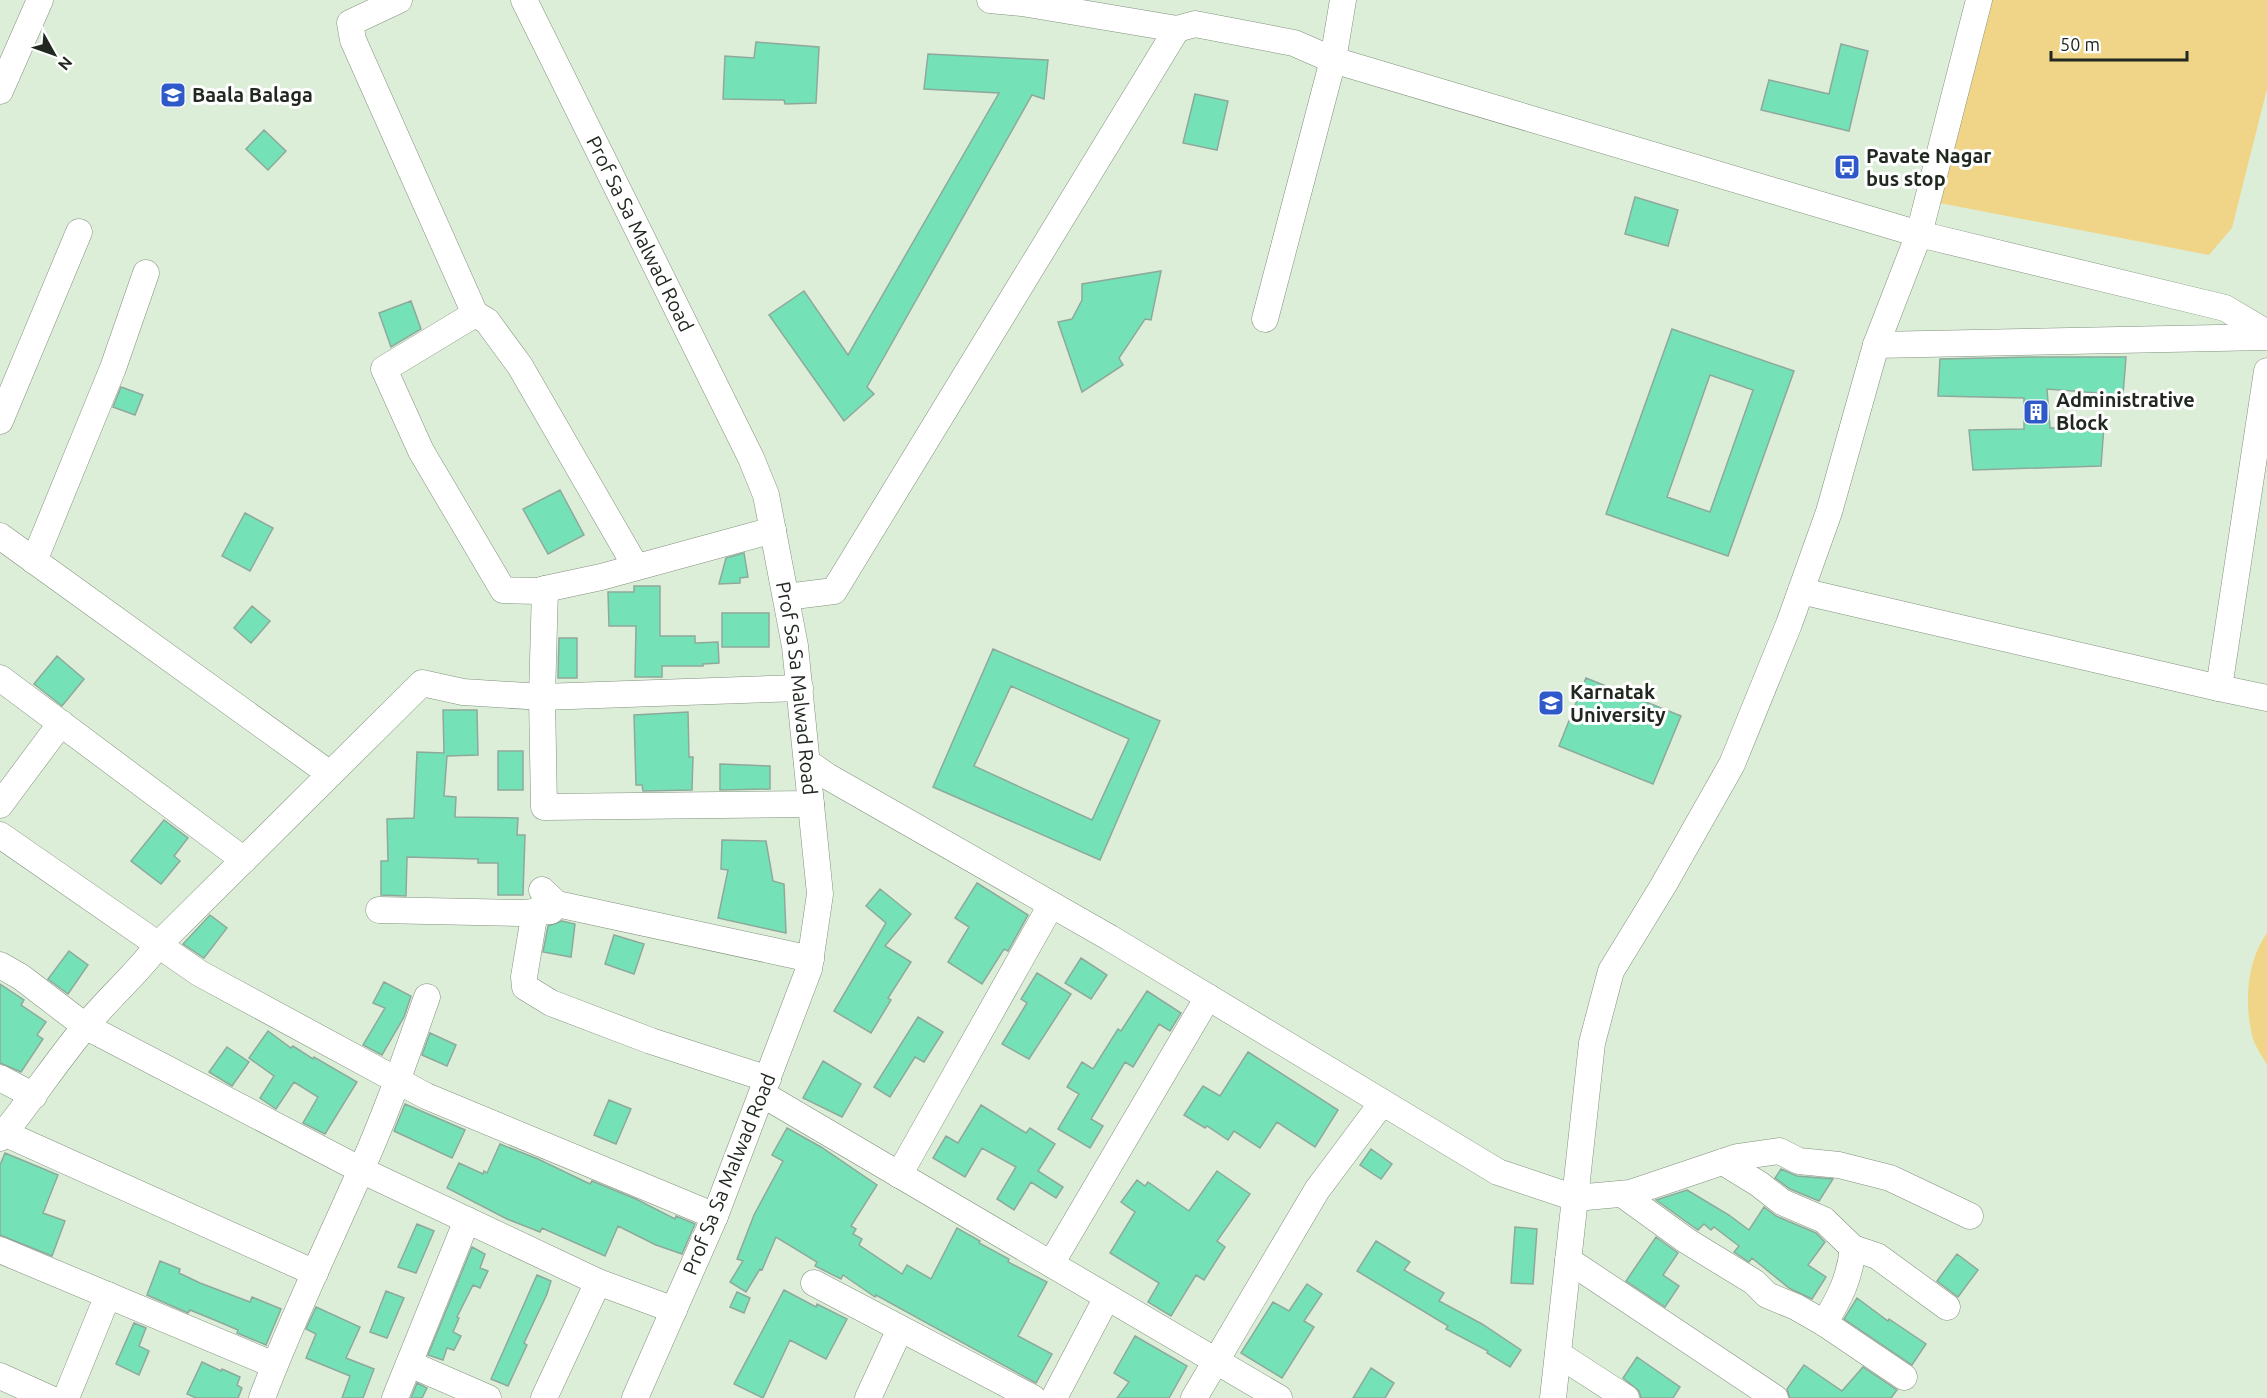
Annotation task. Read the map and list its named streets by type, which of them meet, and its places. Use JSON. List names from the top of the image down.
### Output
{
  "streets": {
    "street": ["Prof Sa Sa Malwad Road"]
  },
  "places": {
    "school or university": ["Baala Balaga", "Karnatak University"],
    "bus stop": ["Pavate Nagar bus stop"],
    "building": ["Administrative Block"]
  },
  "scale_bar": "50 m",
  "north": "bottom right"
}
